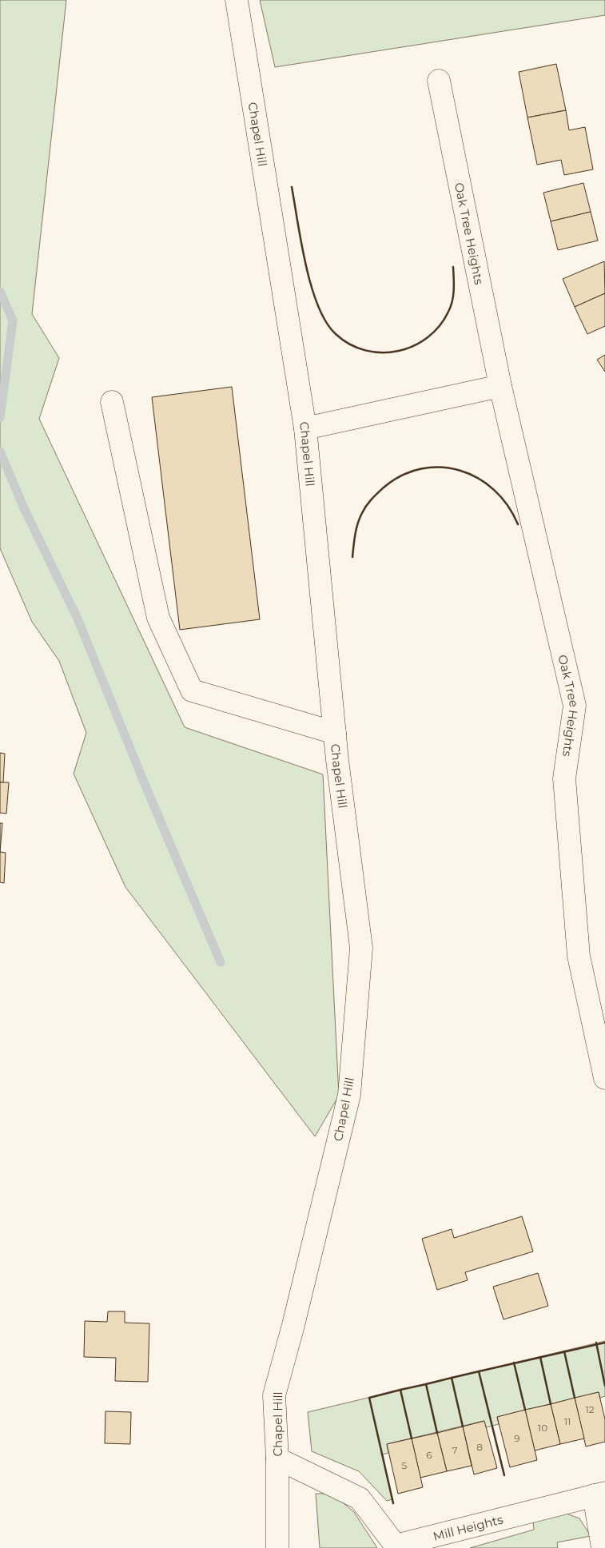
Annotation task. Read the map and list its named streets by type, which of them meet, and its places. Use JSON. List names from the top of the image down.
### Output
{
  "streets": {
    "street": ["Chapel Hill", "Oak Tree Heights", "Mill Heights"]
  },
  "crossings": [
    ["Chapel Hill", "Mill Heights"]
  ],
  "house_numbers": [
    "12",
    "11",
    "10",
    "9",
    "8",
    "7",
    "6",
    "5"
  ]
}
